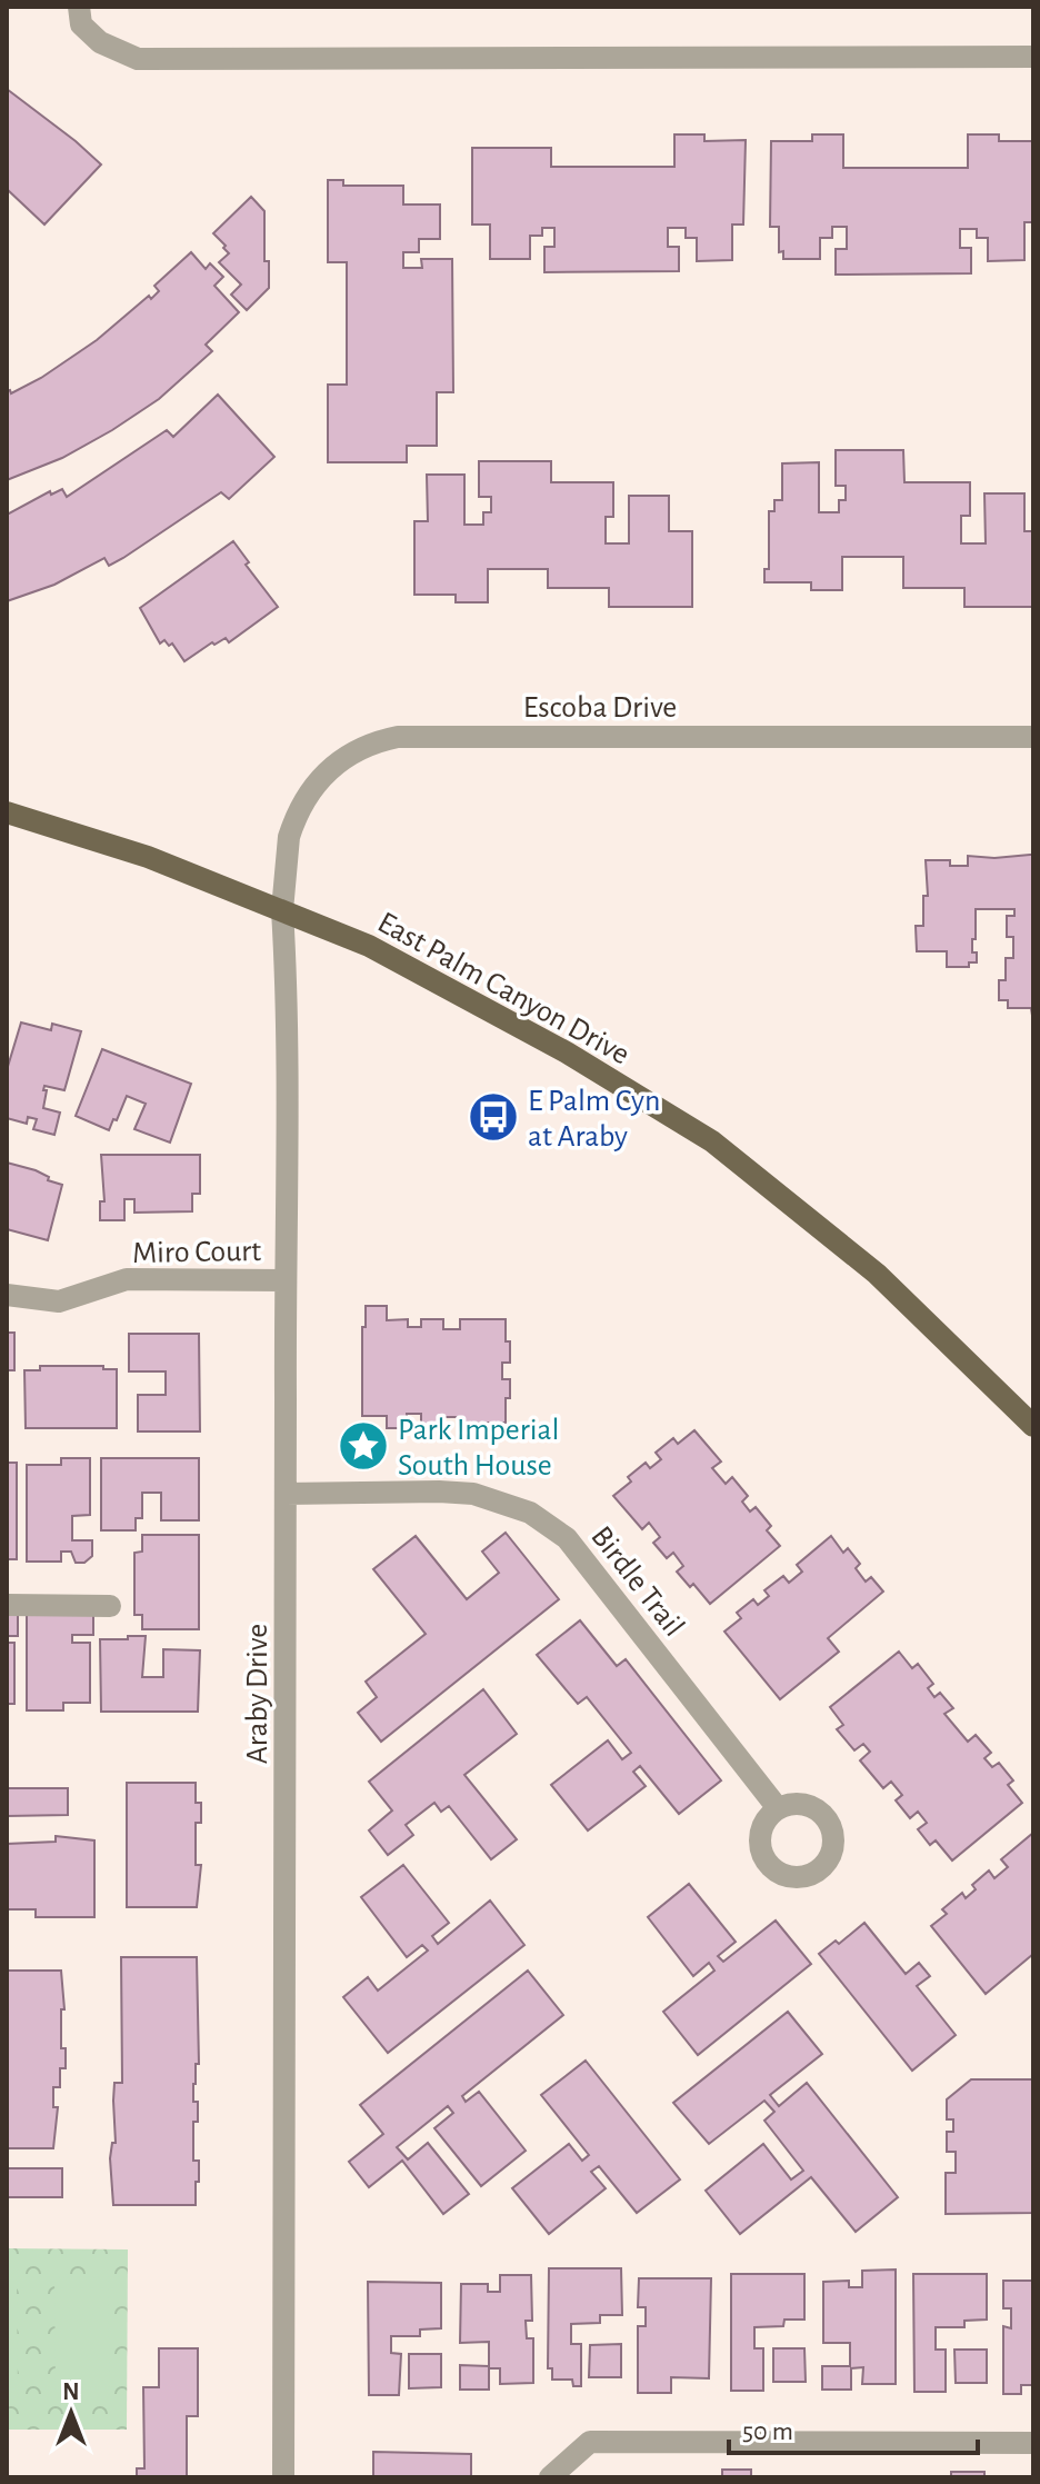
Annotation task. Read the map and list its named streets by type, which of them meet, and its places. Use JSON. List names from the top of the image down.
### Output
{
  "streets": {
    "main road": ["East Palm Canyon Drive"],
    "street": [
      "Escoba Drive",
      "Miro Court",
      "Birdle Trail",
      "Araby Drive"
    ]
  },
  "crossings": [
    ["Escoba Drive", "East Palm Canyon Drive"],
    ["Escoba Drive", "Araby Drive"],
    ["East Palm Canyon Drive", "Araby Drive"],
    ["Miro Court", "Araby Drive"],
    ["Birdle Trail", "Araby Drive"]
  ],
  "places": {
    "bus stop": ["E Palm Cyn at Araby"],
    "place": ["Park Imperial South House"]
  },
  "scale_bar": "50 m",
  "north": "top"
}
